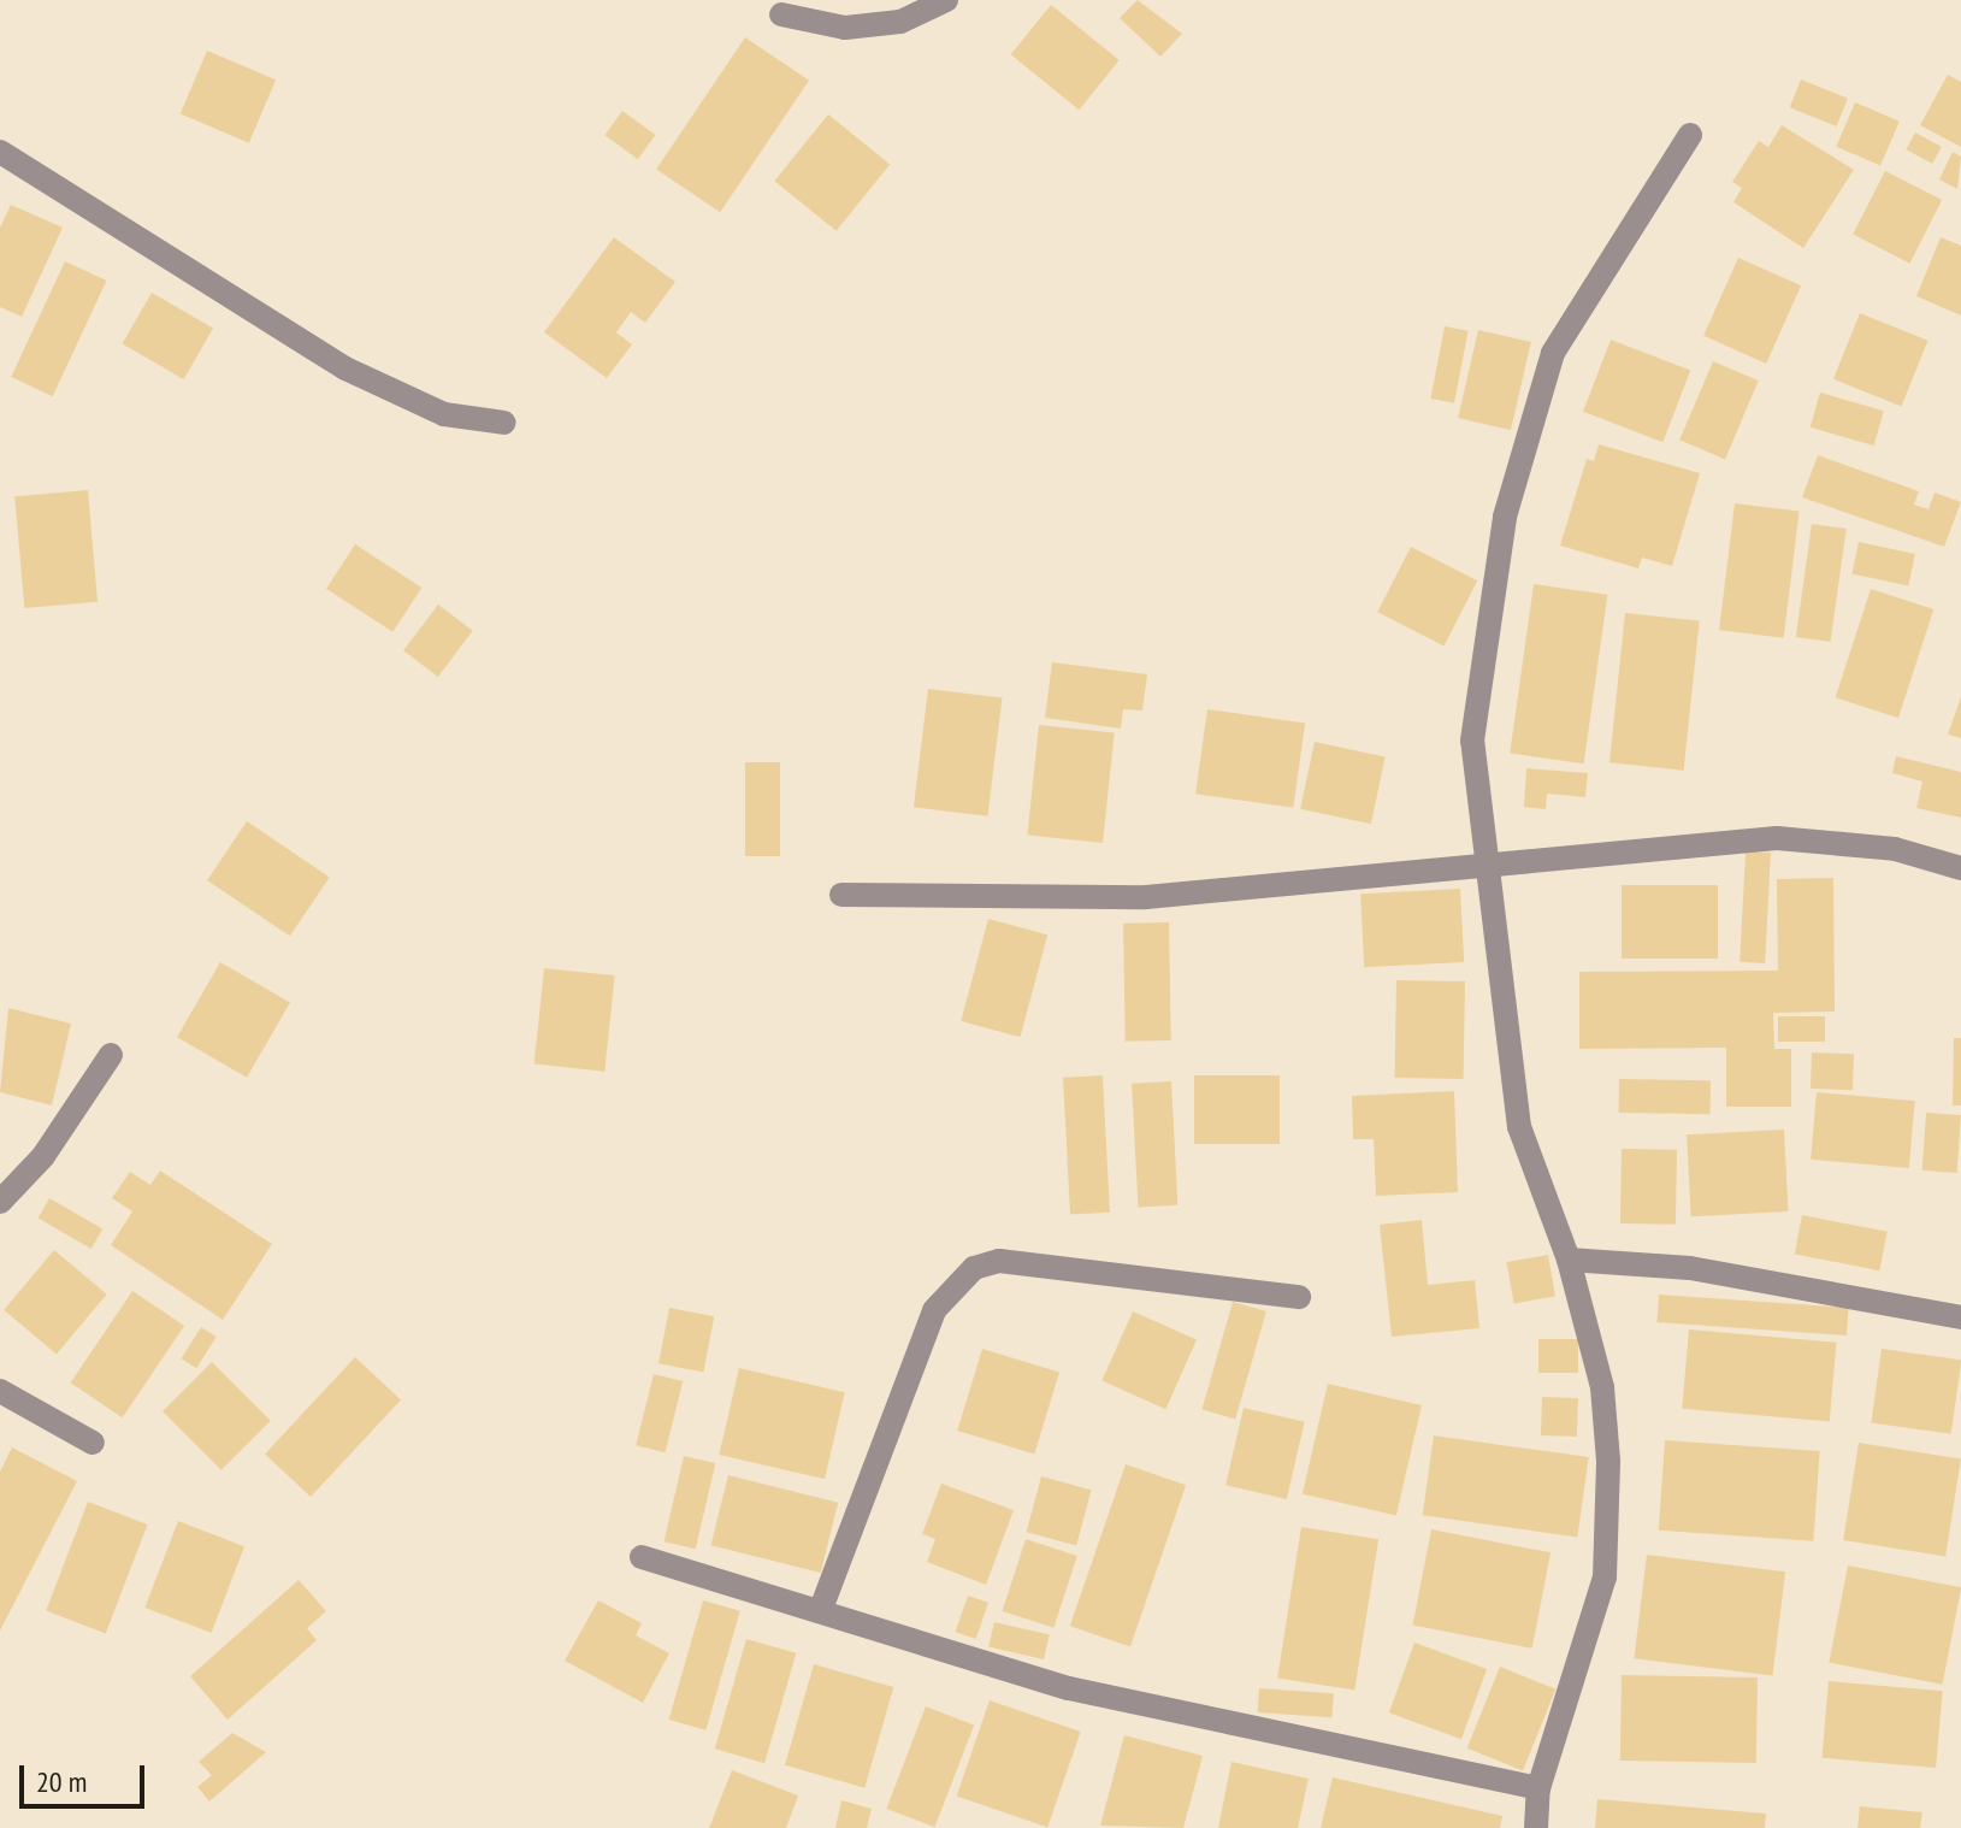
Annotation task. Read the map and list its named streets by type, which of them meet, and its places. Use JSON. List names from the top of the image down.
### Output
{
  "scale_bar": "20 m"
}
